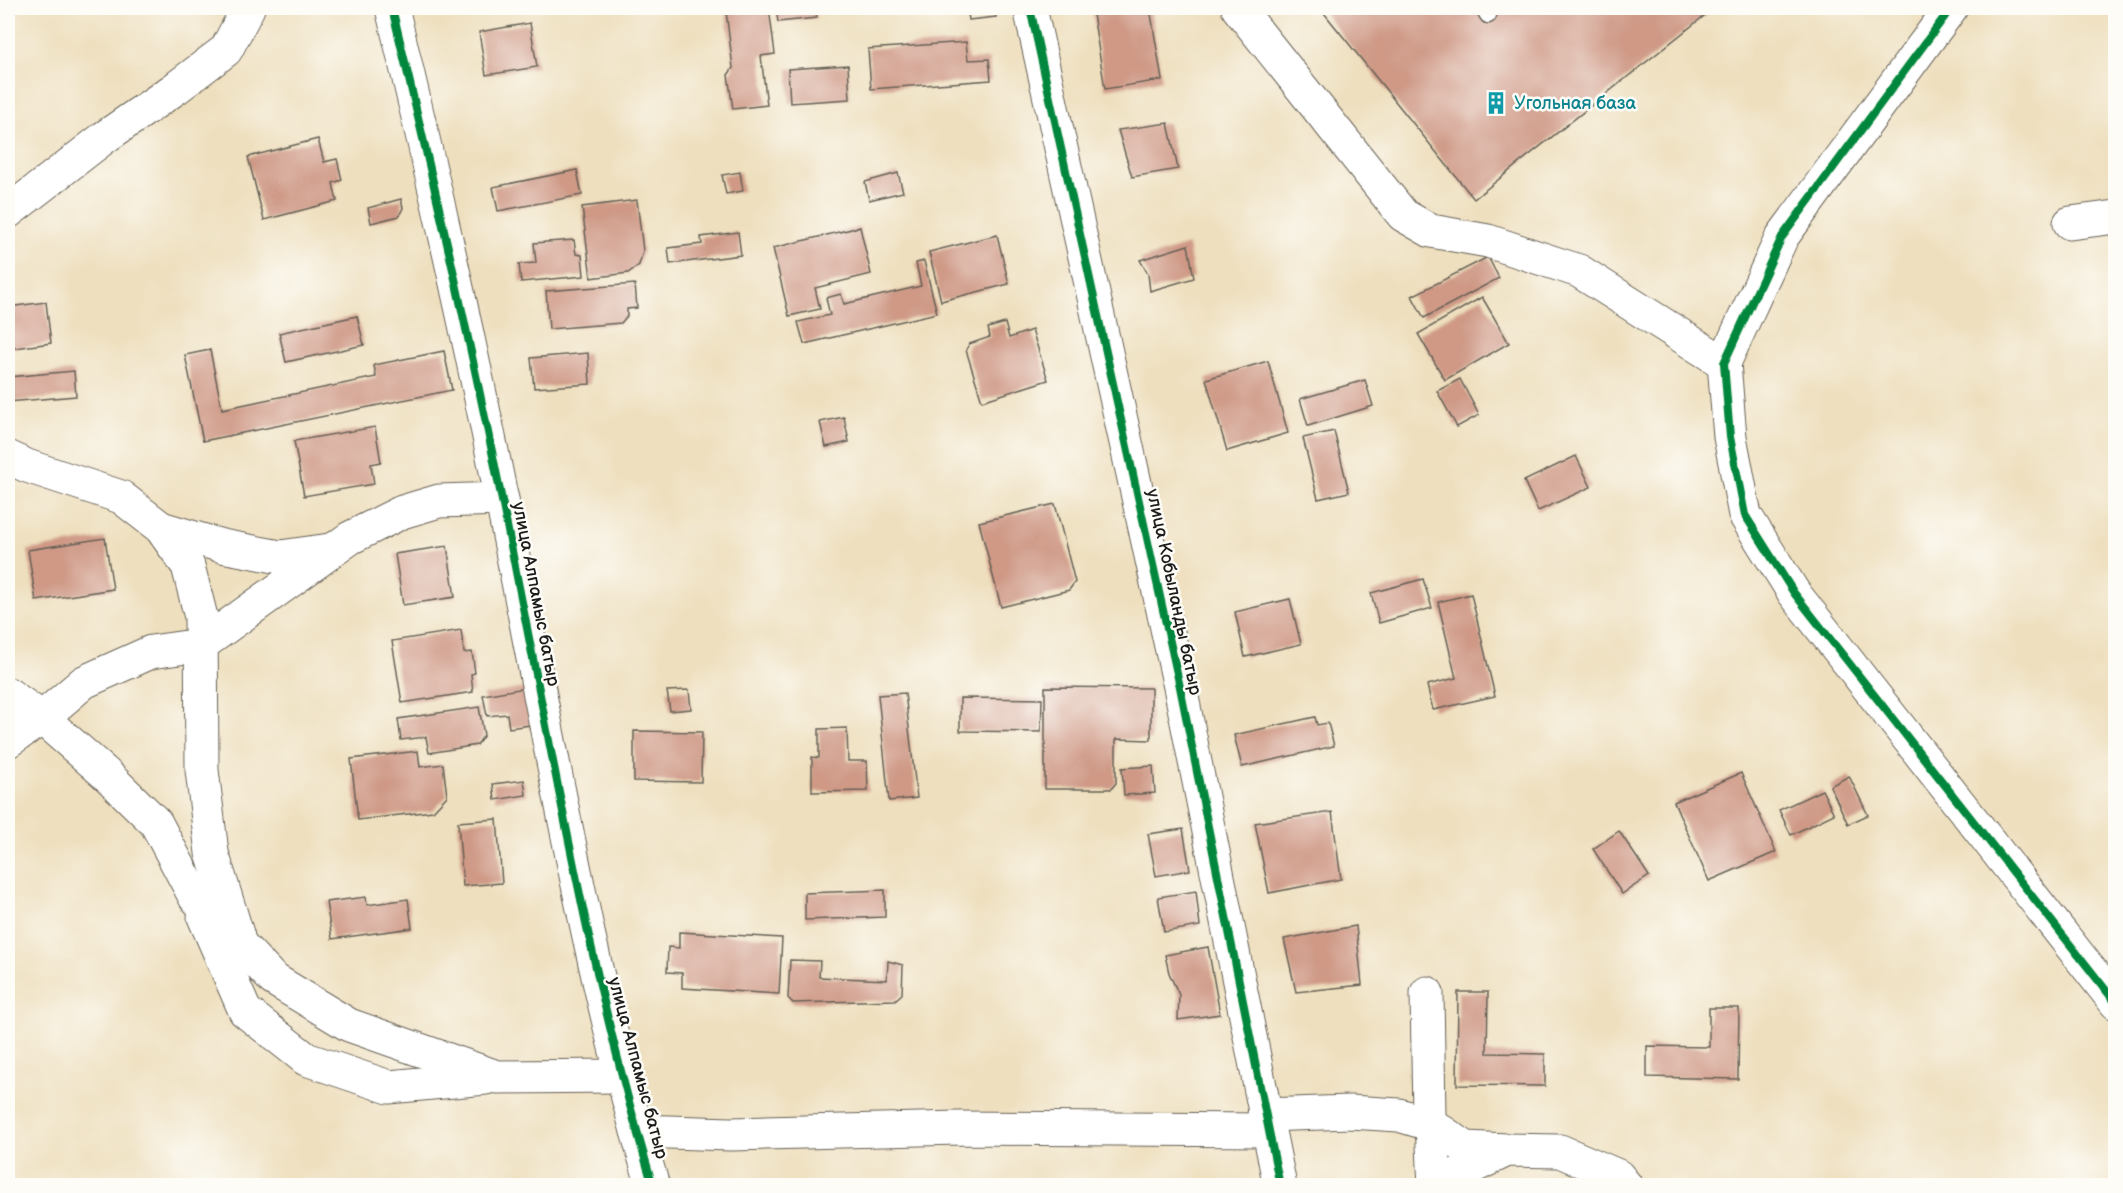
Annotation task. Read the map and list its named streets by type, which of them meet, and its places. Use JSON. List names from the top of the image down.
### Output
{
  "streets": {
    "street": ["улица Кобыланды батыр", "улица Алпамыс батыр"]
  },
  "places": {
    "building": ["Угольная база"]
  }
}
